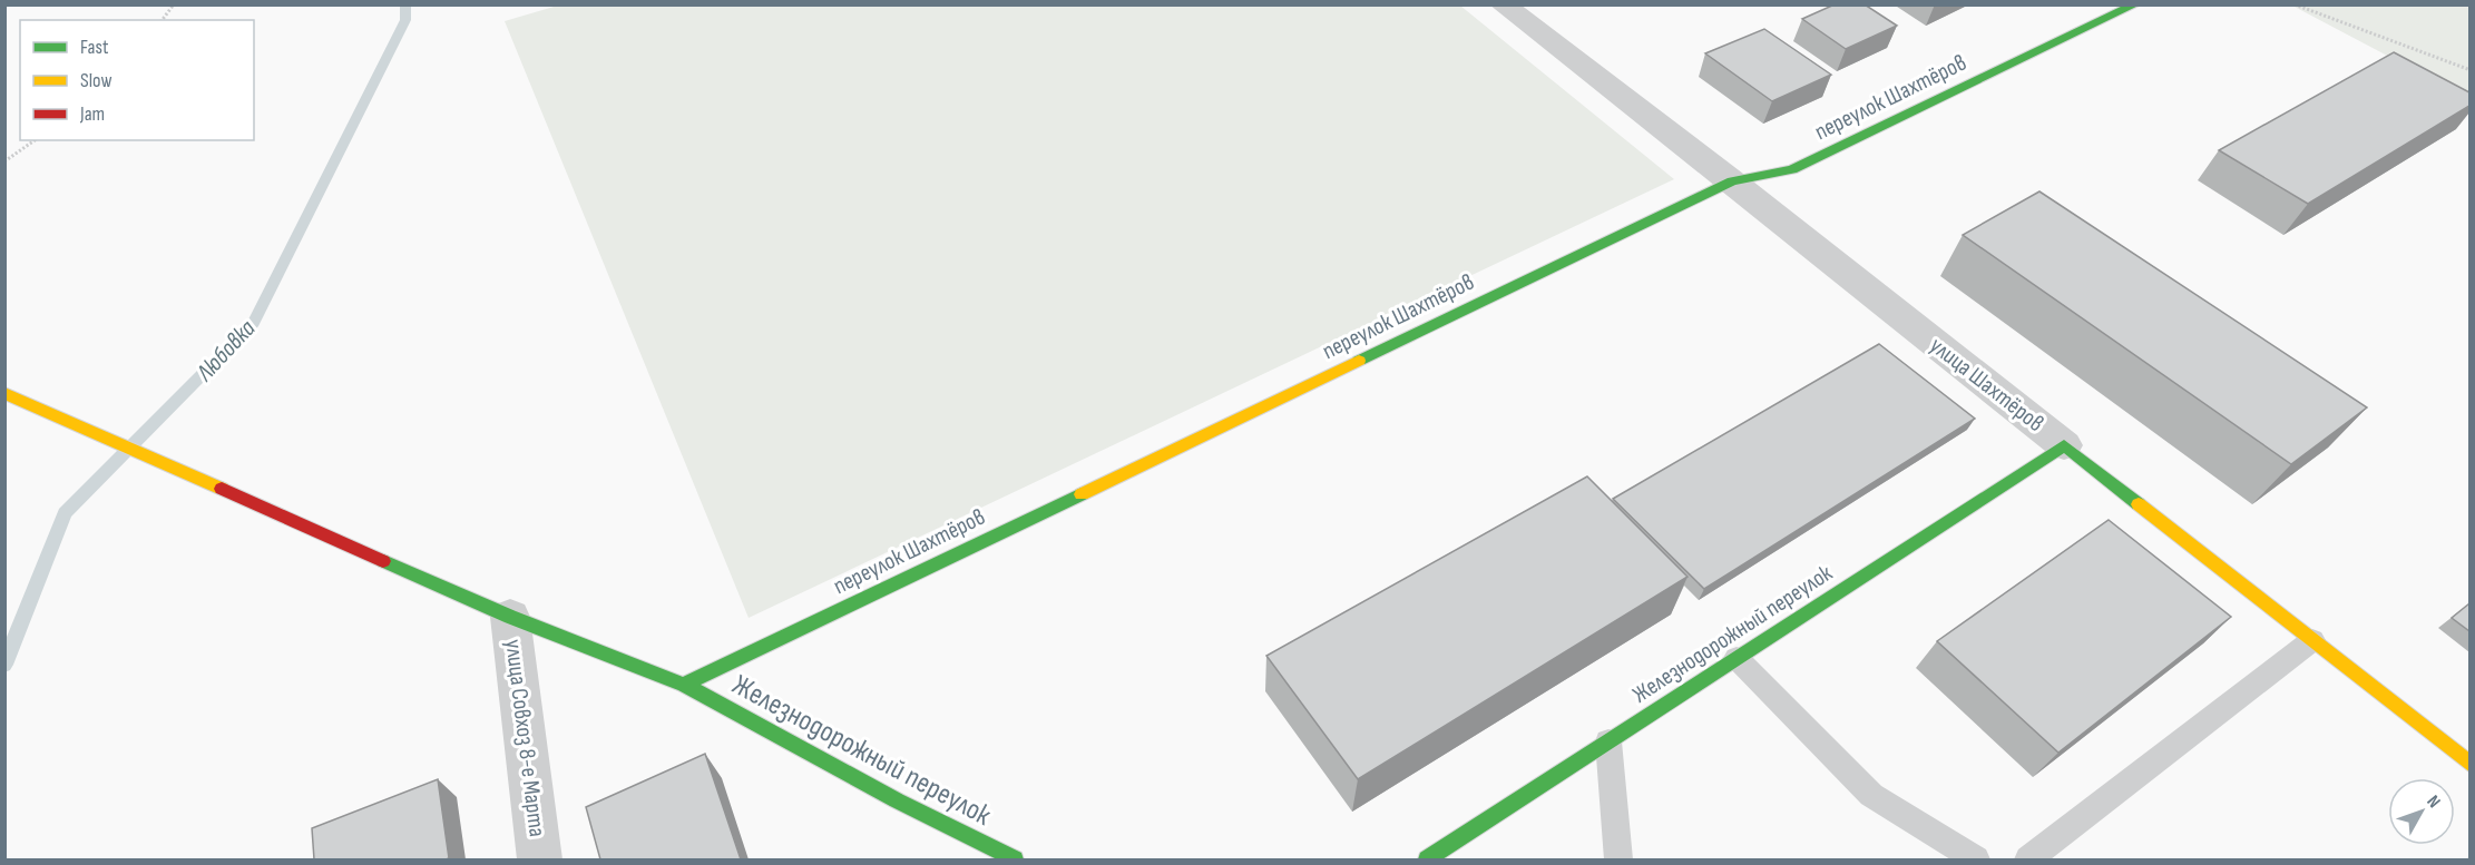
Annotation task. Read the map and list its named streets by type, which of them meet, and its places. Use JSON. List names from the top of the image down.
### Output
{
  "streets": {
    "street": [
      "переулок Шахтёров",
      "улица Шахтёров",
      "Железнодорожный переулок",
      "улица Совхоз 8-е Марта"
    ]
  },
  "crossings": [
    ["переулок Шахтёров", "улица Шахтёров"],
    ["переулок Шахтёров", "Железнодорожный переулок"],
    ["улица Шахтёров", "Железнодорожный переулок"],
    ["Железнодорожный переулок", "улица Совхоз 8-е Марта"]
  ],
  "water": ["Любовка"],
  "legend": ["Fast", "Slow", "Jam"],
  "north": "top right"
}
